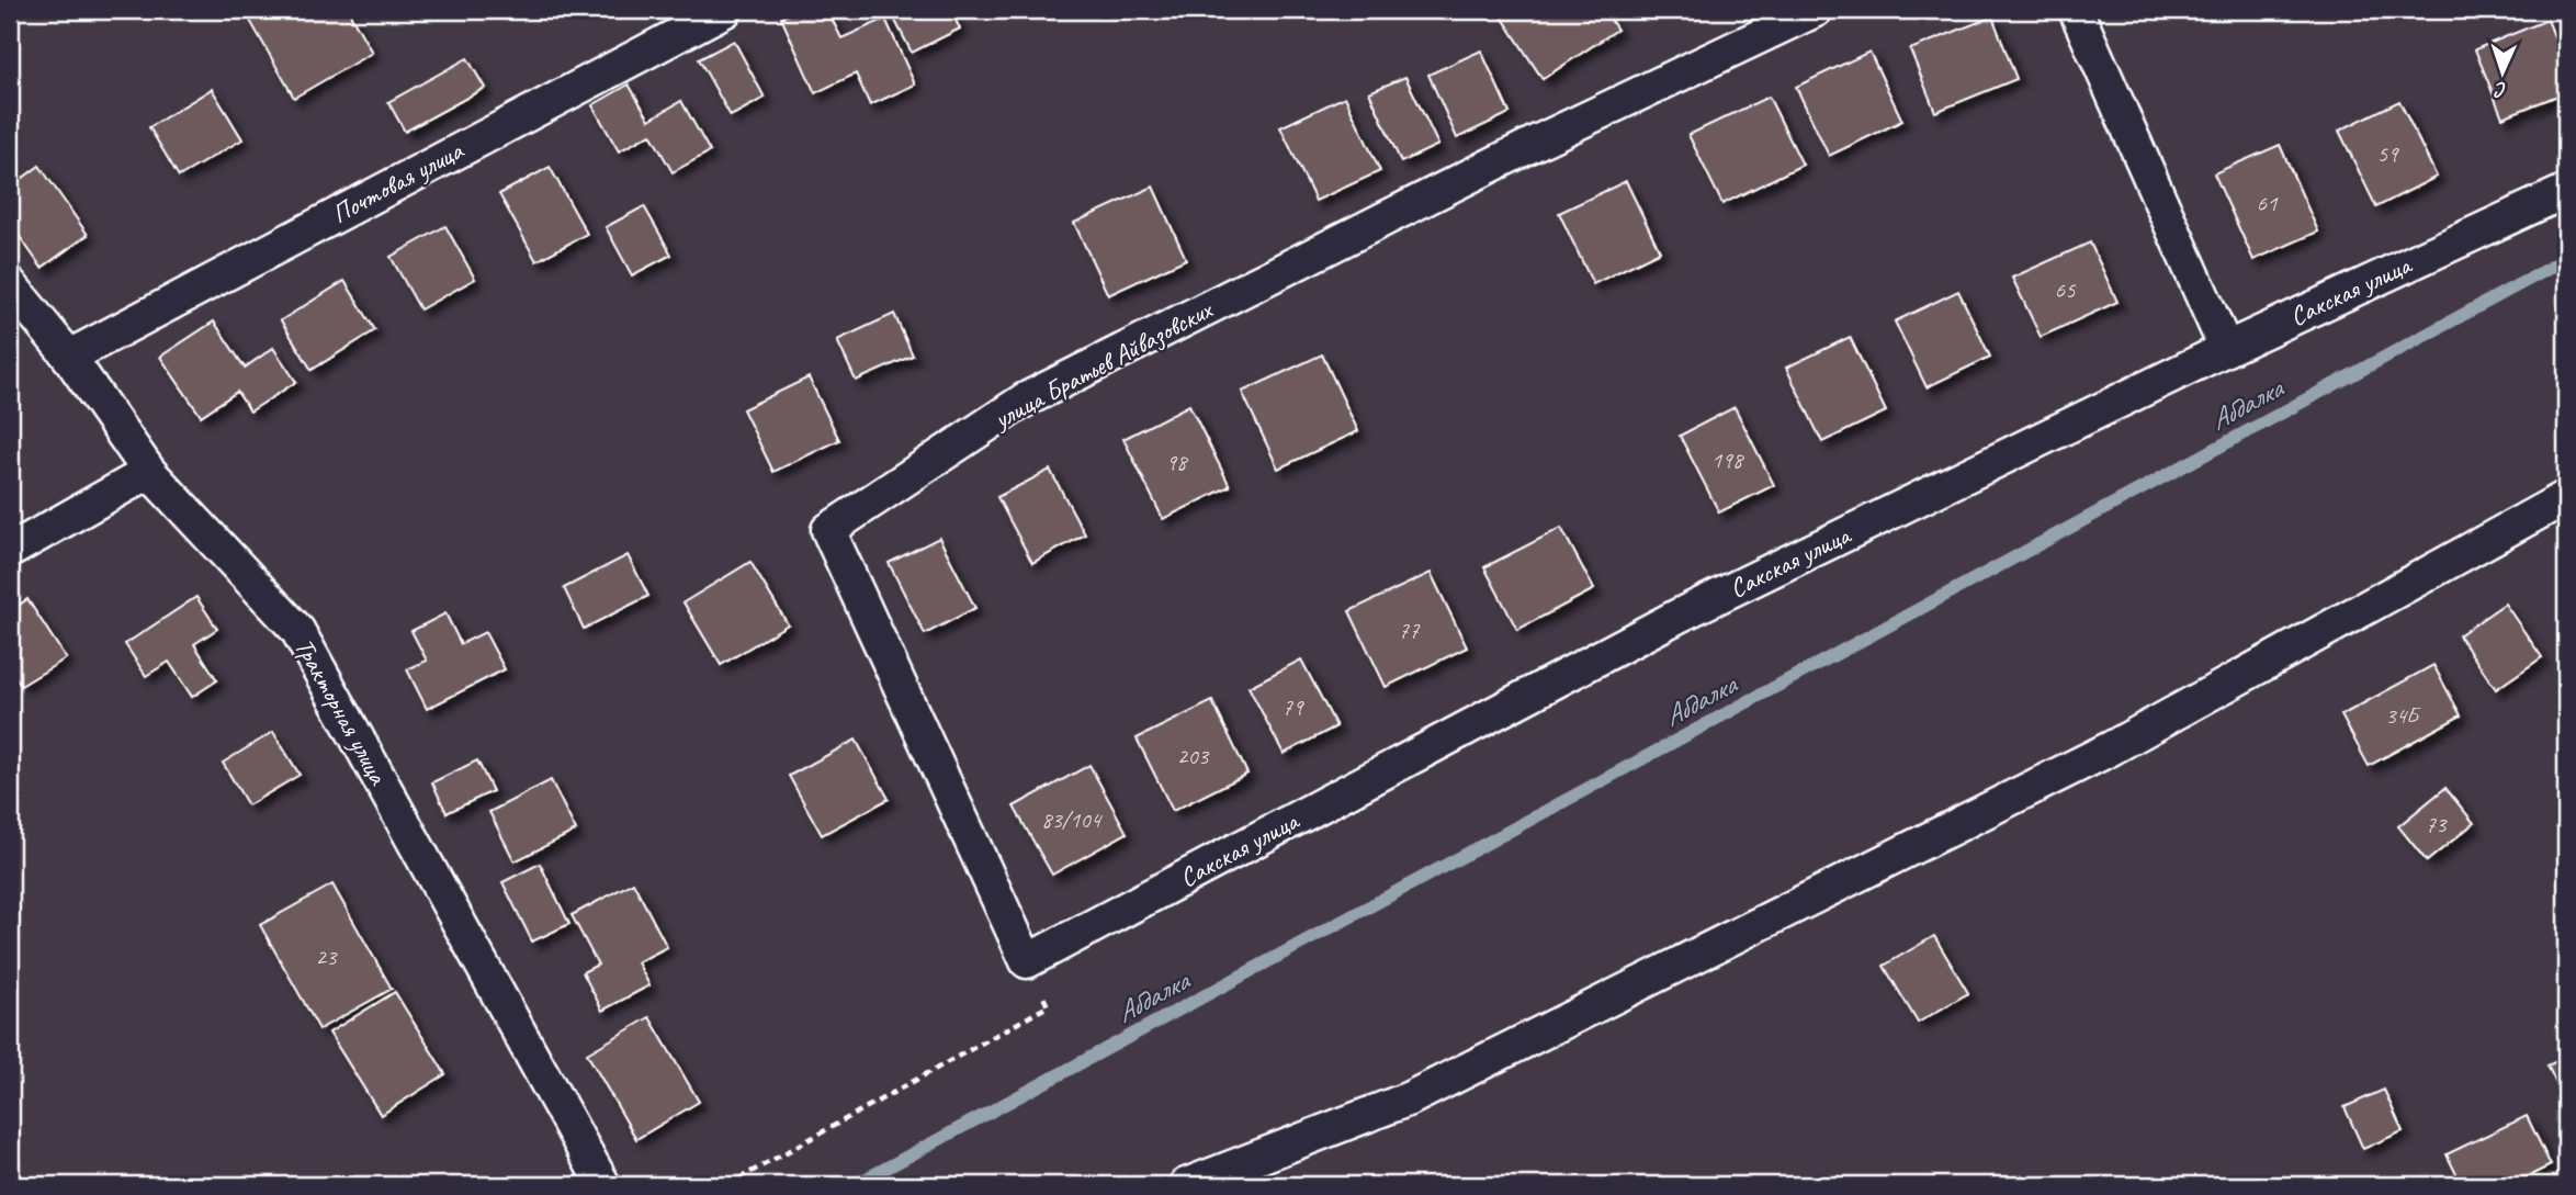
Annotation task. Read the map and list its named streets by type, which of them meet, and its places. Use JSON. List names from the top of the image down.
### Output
{
  "streets": {
    "street": [
      "Почтовая улица",
      "Сакская улица",
      "улица Братьев Айвазовских",
      "Тракторная улица"
    ]
  },
  "crossings": [
    ["Почтовая улица", "Тракторная улица"],
    ["Сакская улица", "улица Братьев Айвазовских"]
  ],
  "water": ["Абдалка"],
  "house_numbers": [
    "59",
    "61",
    "65",
    "198",
    "98",
    "77",
    "79",
    "34Б",
    "203",
    "83/104",
    "73",
    "23"
  ],
  "north": "bottom"
}
